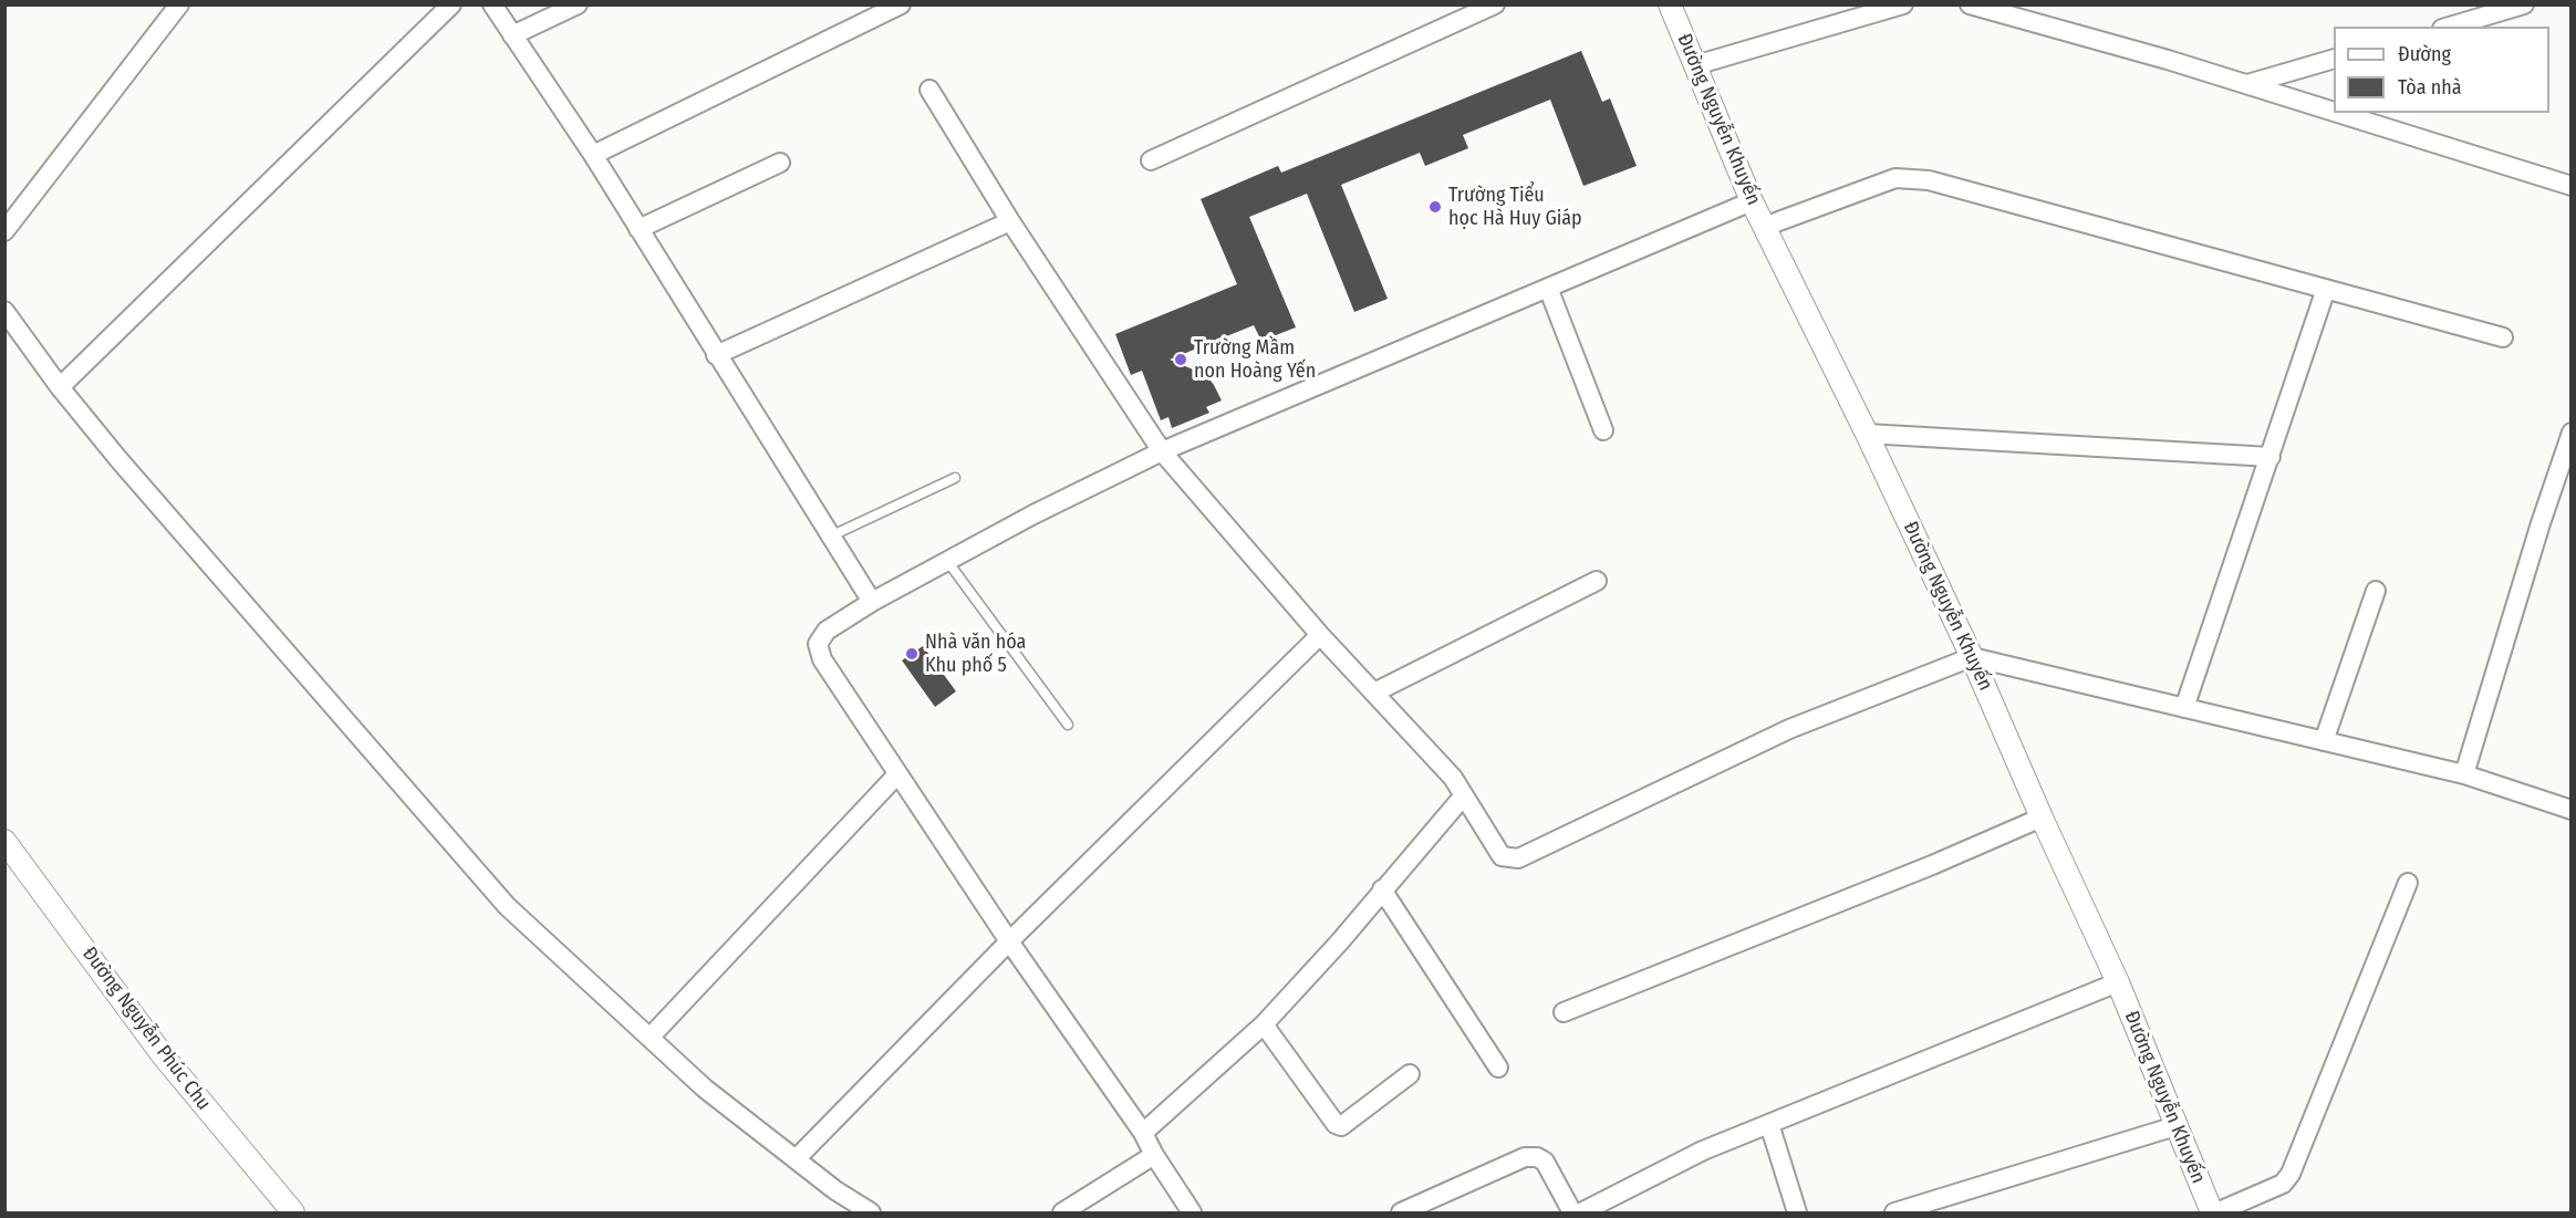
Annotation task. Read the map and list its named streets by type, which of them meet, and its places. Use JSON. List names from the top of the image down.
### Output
{
  "streets": {
    "street": ["Đường Nguyễn Khuyến", "Đường Nguyễn Phúc Chu"]
  },
  "places": ["Trường Tiểu học Hà Huy Giáp", "Trường Mầm non Hoàng Yến", "Nhà văn hóa Khu phố 5"],
  "legend": ["Đường", "Tòa nhà"]
}
